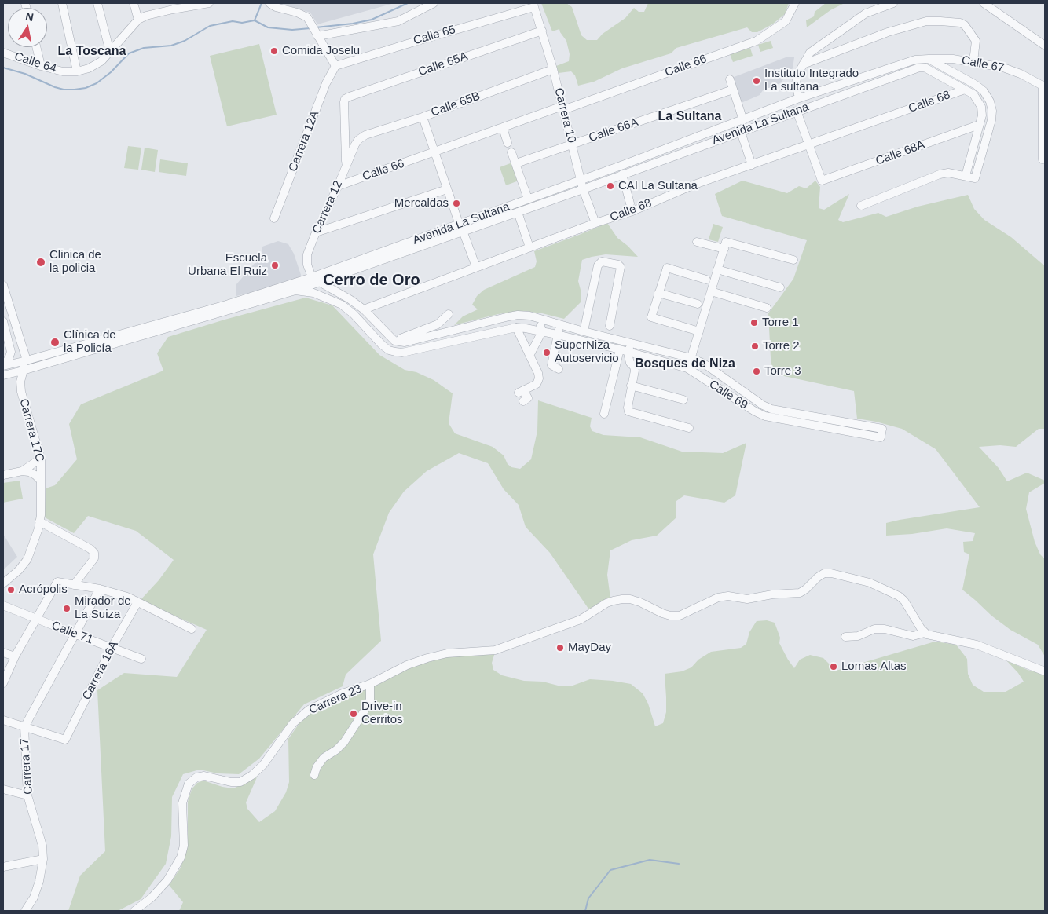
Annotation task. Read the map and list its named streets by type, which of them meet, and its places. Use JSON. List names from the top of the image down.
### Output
{
  "streets": {
    "street": [
      "Calle 65",
      "Calle 64",
      "Calle 65A",
      "Calle 67",
      "Calle 66",
      "Calle 68",
      "Calle 65B",
      "Carrera 10",
      "Avenida La Sultana",
      "Calle 66A",
      "Carrera 12A",
      "Calle 68A",
      "Carrera 12",
      "Calle 69",
      "Carrera 17C",
      "Calle 71",
      "Carrera 16A",
      "Carrera 23",
      "Carrera 17"
    ]
  },
  "crossings": [
    ["Calle 65", "Carrera 10"],
    ["Calle 65", "Carrera 12A"],
    ["Calle 65A", "Carrera 10"],
    ["Calle 65A", "Carrera 12"],
    ["Calle 67", "Avenida La Sultana"],
    ["Calle 66", "Carrera 10"],
    ["Calle 66", "Carrera 12"],
    ["Calle 68", "Carrera 10"],
    ["Calle 68", "Calle 68A"],
    ["Calle 65B", "Carrera 10"],
    ["Calle 65B", "Carrera 12"],
    ["Carrera 10", "Avenida La Sultana"],
    ["Carrera 10", "Calle 66A"],
    ["Avenida La Sultana", "Carrera 12"],
    ["Avenida La Sultana", "Carrera 17C"],
    ["Calle 71", "Carrera 16A"],
    ["Calle 71", "Carrera 17"],
    ["Carrera 16A", "Carrera 17"]
  ],
  "districts": [
    "La Toscana",
    "La Sultana",
    "Cerro de Oro",
    "Bosques de Niza"
  ],
  "places": [
    "Comida Joselu",
    "Instituto Integrado La sultana",
    "CAI La Sultana",
    "Mercaldas",
    "Clinica de la policia",
    "Escuela Urbana El Ruiz",
    "Torre 1",
    "Clínica de la Policía",
    "Torre 2",
    "SuperNiza Autoservicio",
    "Torre 3",
    "Acrópolis",
    "Mirador de La Suiza",
    "MayDay",
    "Lomas Altas",
    "Drive-in Cerritos"
  ],
  "north": "top"
}
